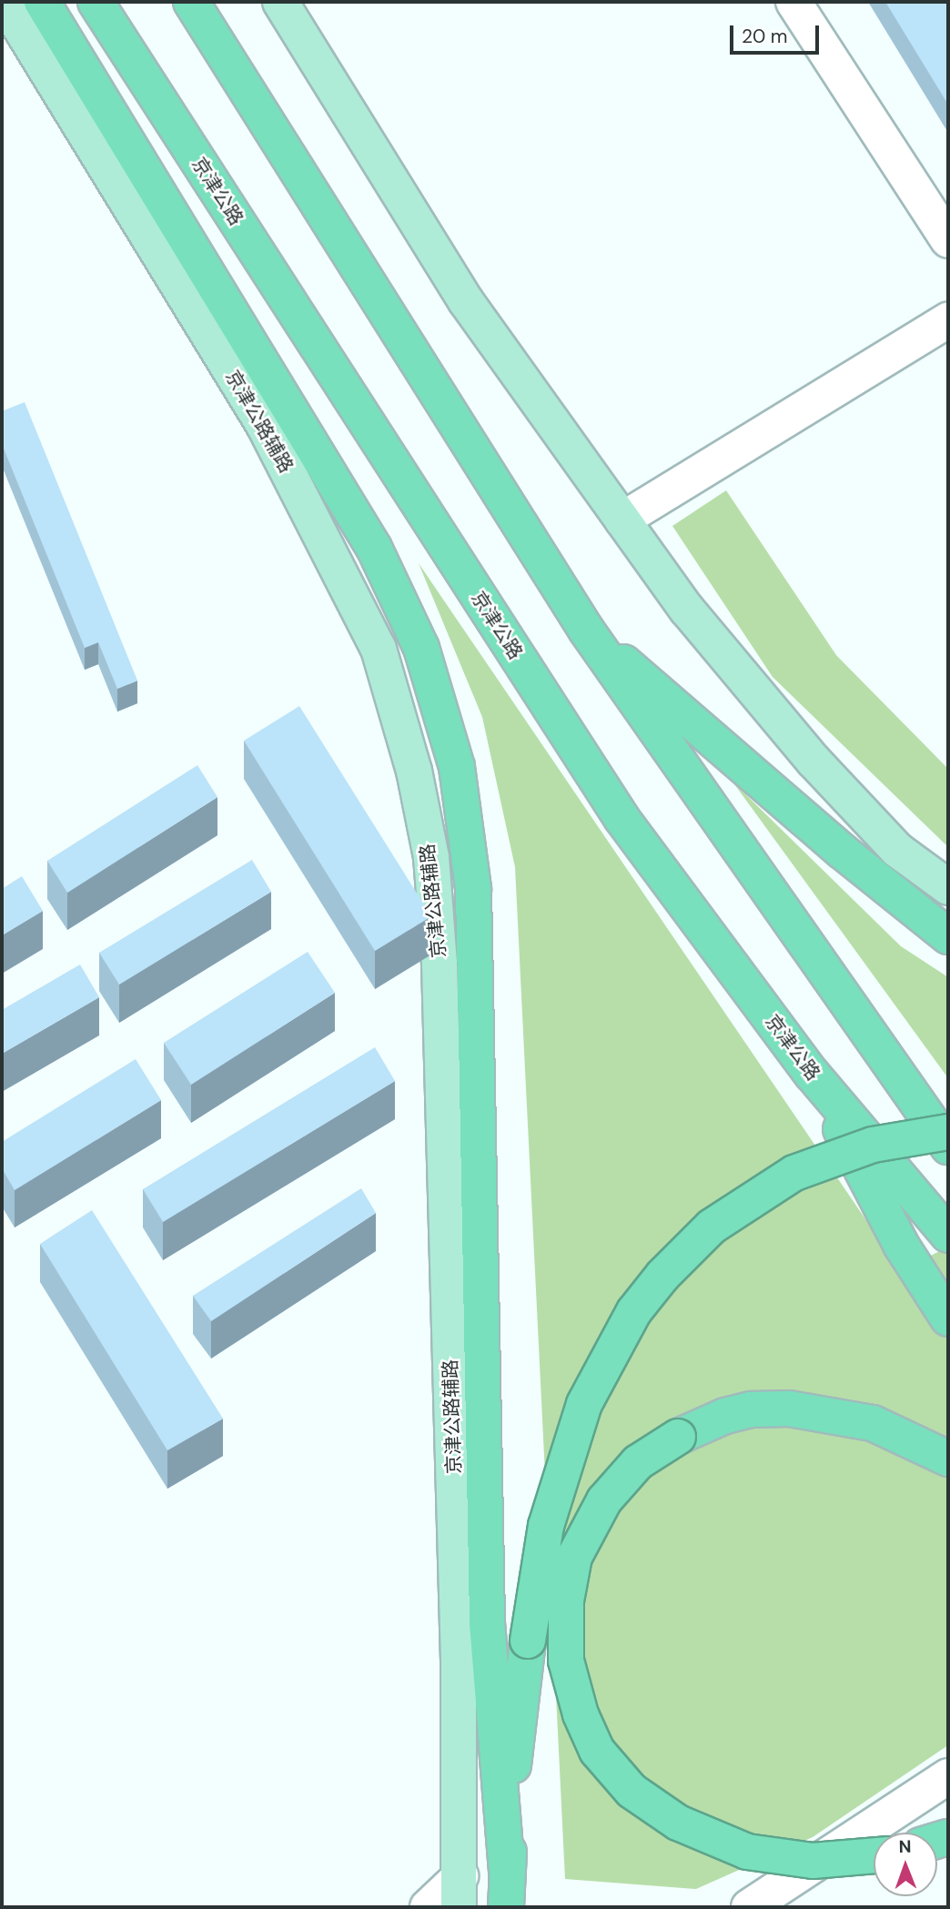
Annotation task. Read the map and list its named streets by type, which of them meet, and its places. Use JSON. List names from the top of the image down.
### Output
{
  "streets": {
    "highway": ["京津公路"],
    "main road": ["京津公路辅路"]
  },
  "scale_bar": "20 m",
  "north": "top"
}
